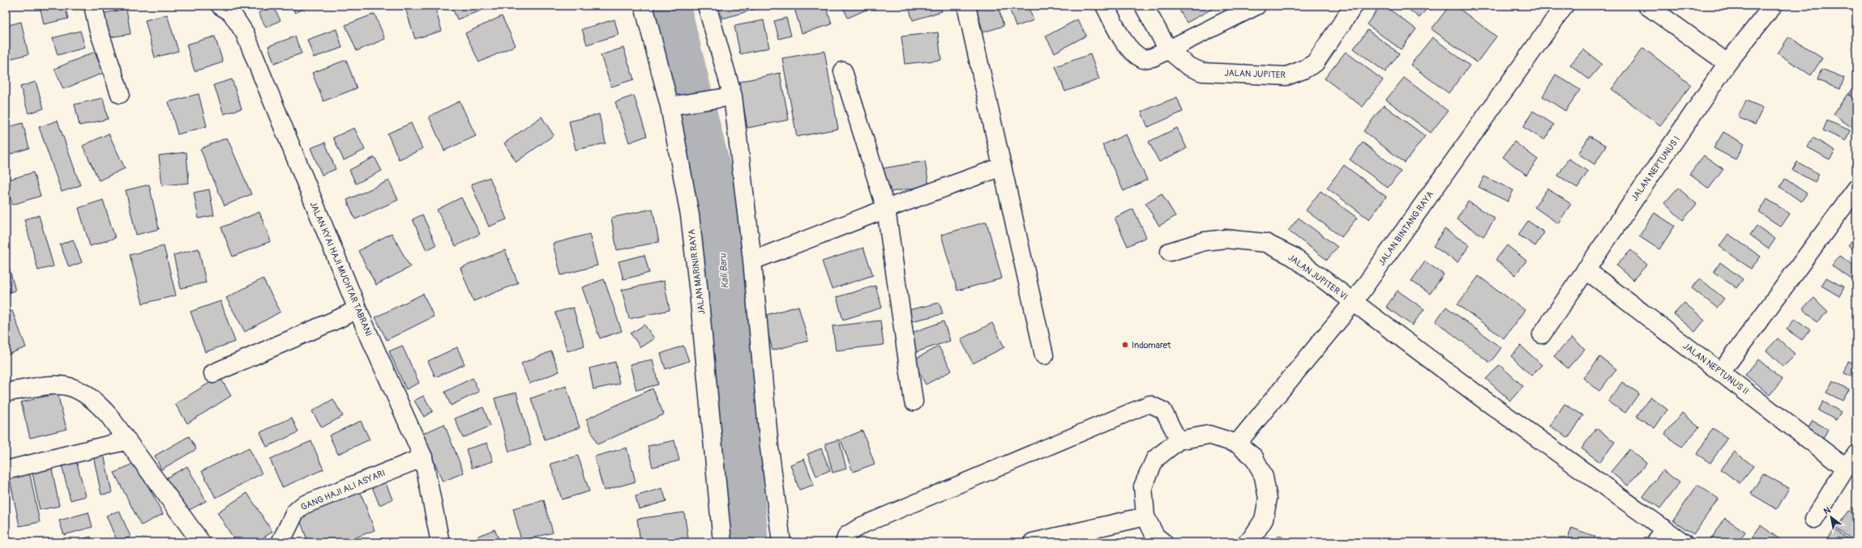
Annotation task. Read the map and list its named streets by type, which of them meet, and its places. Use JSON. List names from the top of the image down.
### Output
{
  "streets": {
    "street": [
      "JALAN JUPITER",
      "JALAN NEPTUNUS I",
      "JALAN BINTANG RAYA",
      "JALAN KYAI HAJI MUCHTAR TABRANI",
      "JALAN MARINIR RAYA",
      "JALAN JUPITER VI",
      "JALAN NEPTUNUS II",
      "GANG HAJI ALI ASYARI"
    ]
  },
  "crossings": [
    ["JALAN NEPTUNUS I", "JALAN NEPTUNUS II"],
    ["JALAN BINTANG RAYA", "JALAN JUPITER VI"],
    ["JALAN KYAI HAJI MUCHTAR TABRANI", "GANG HAJI ALI ASYARI"]
  ],
  "water": ["Kali Baru"],
  "places": ["Indomaret"],
  "north": "top left"
}
